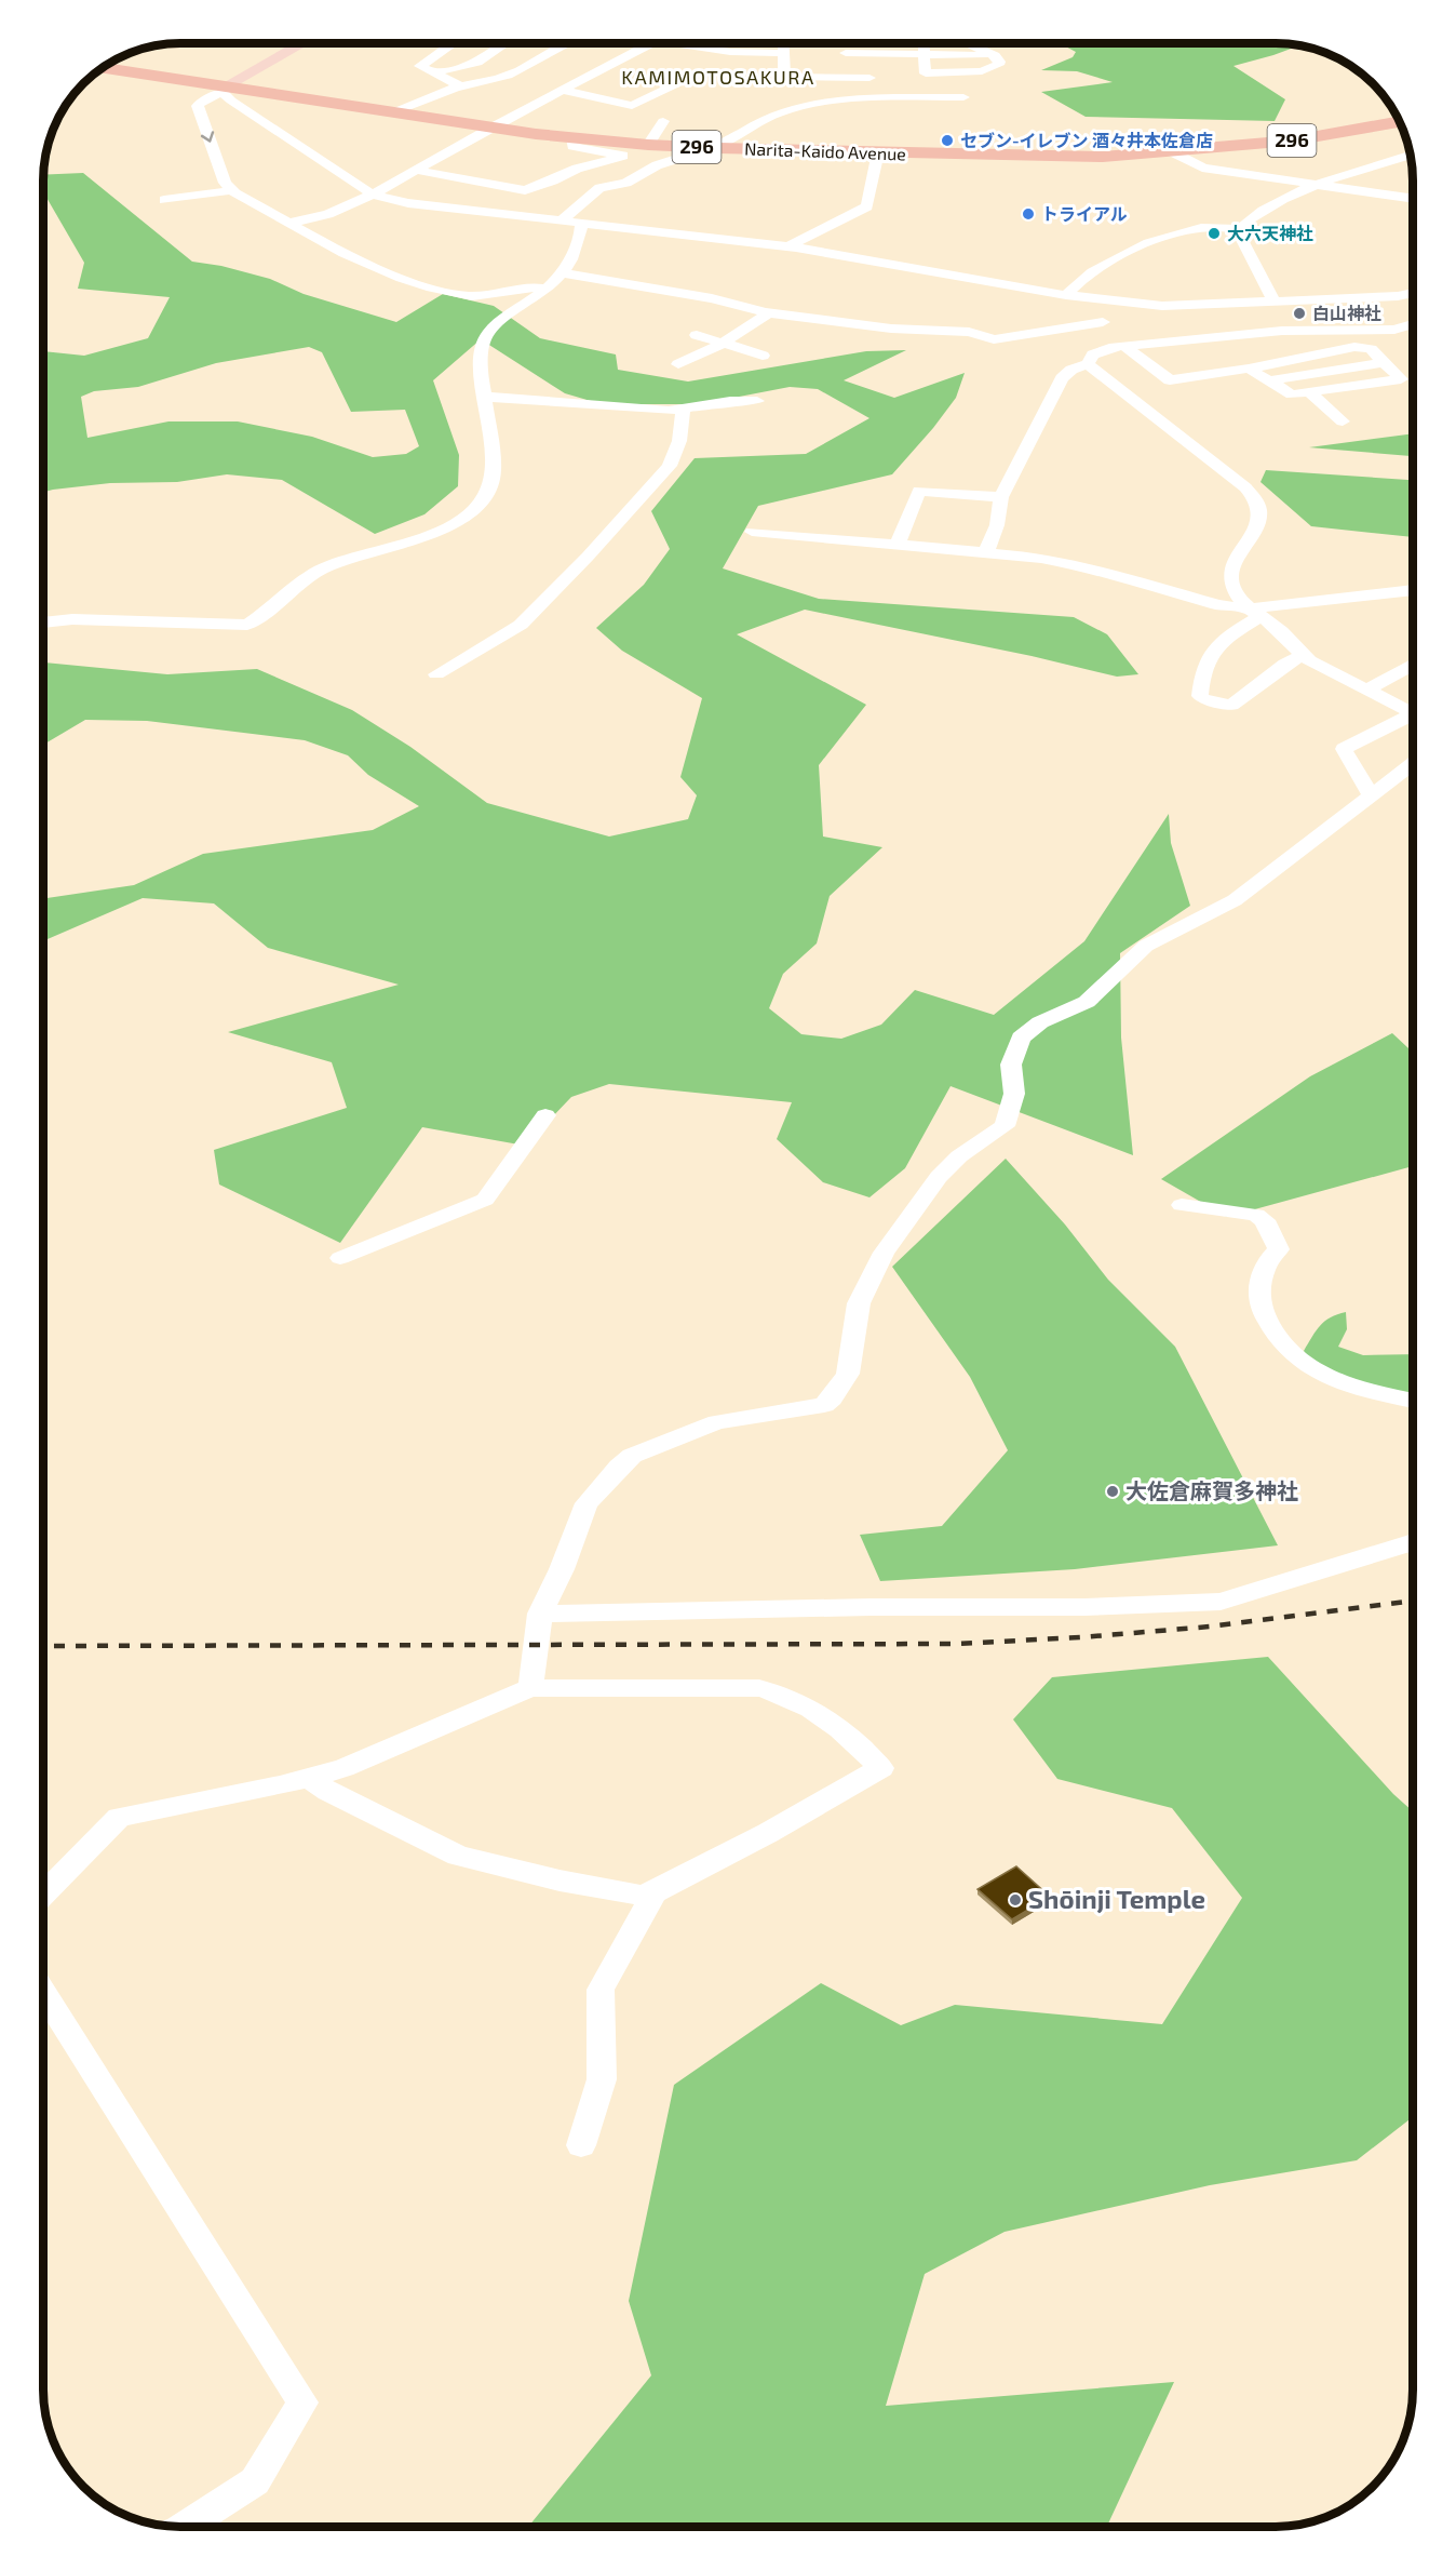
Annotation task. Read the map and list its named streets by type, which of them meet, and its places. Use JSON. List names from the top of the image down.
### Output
{
  "streets": {
    "highway": ["296", "Narita-Kaido Avenue"]
  },
  "crossings": [
    ["296", "Narita-Kaido Avenue"]
  ],
  "districts": ["KAMIMOTOSAKURA"],
  "places": [
    "セブン-イレブン 酒々井本佐倉店",
    "トライアル",
    "大六天神社",
    "白山神社",
    "大佐倉麻賀多神社",
    "Shōinji Temple"
  ]
}
